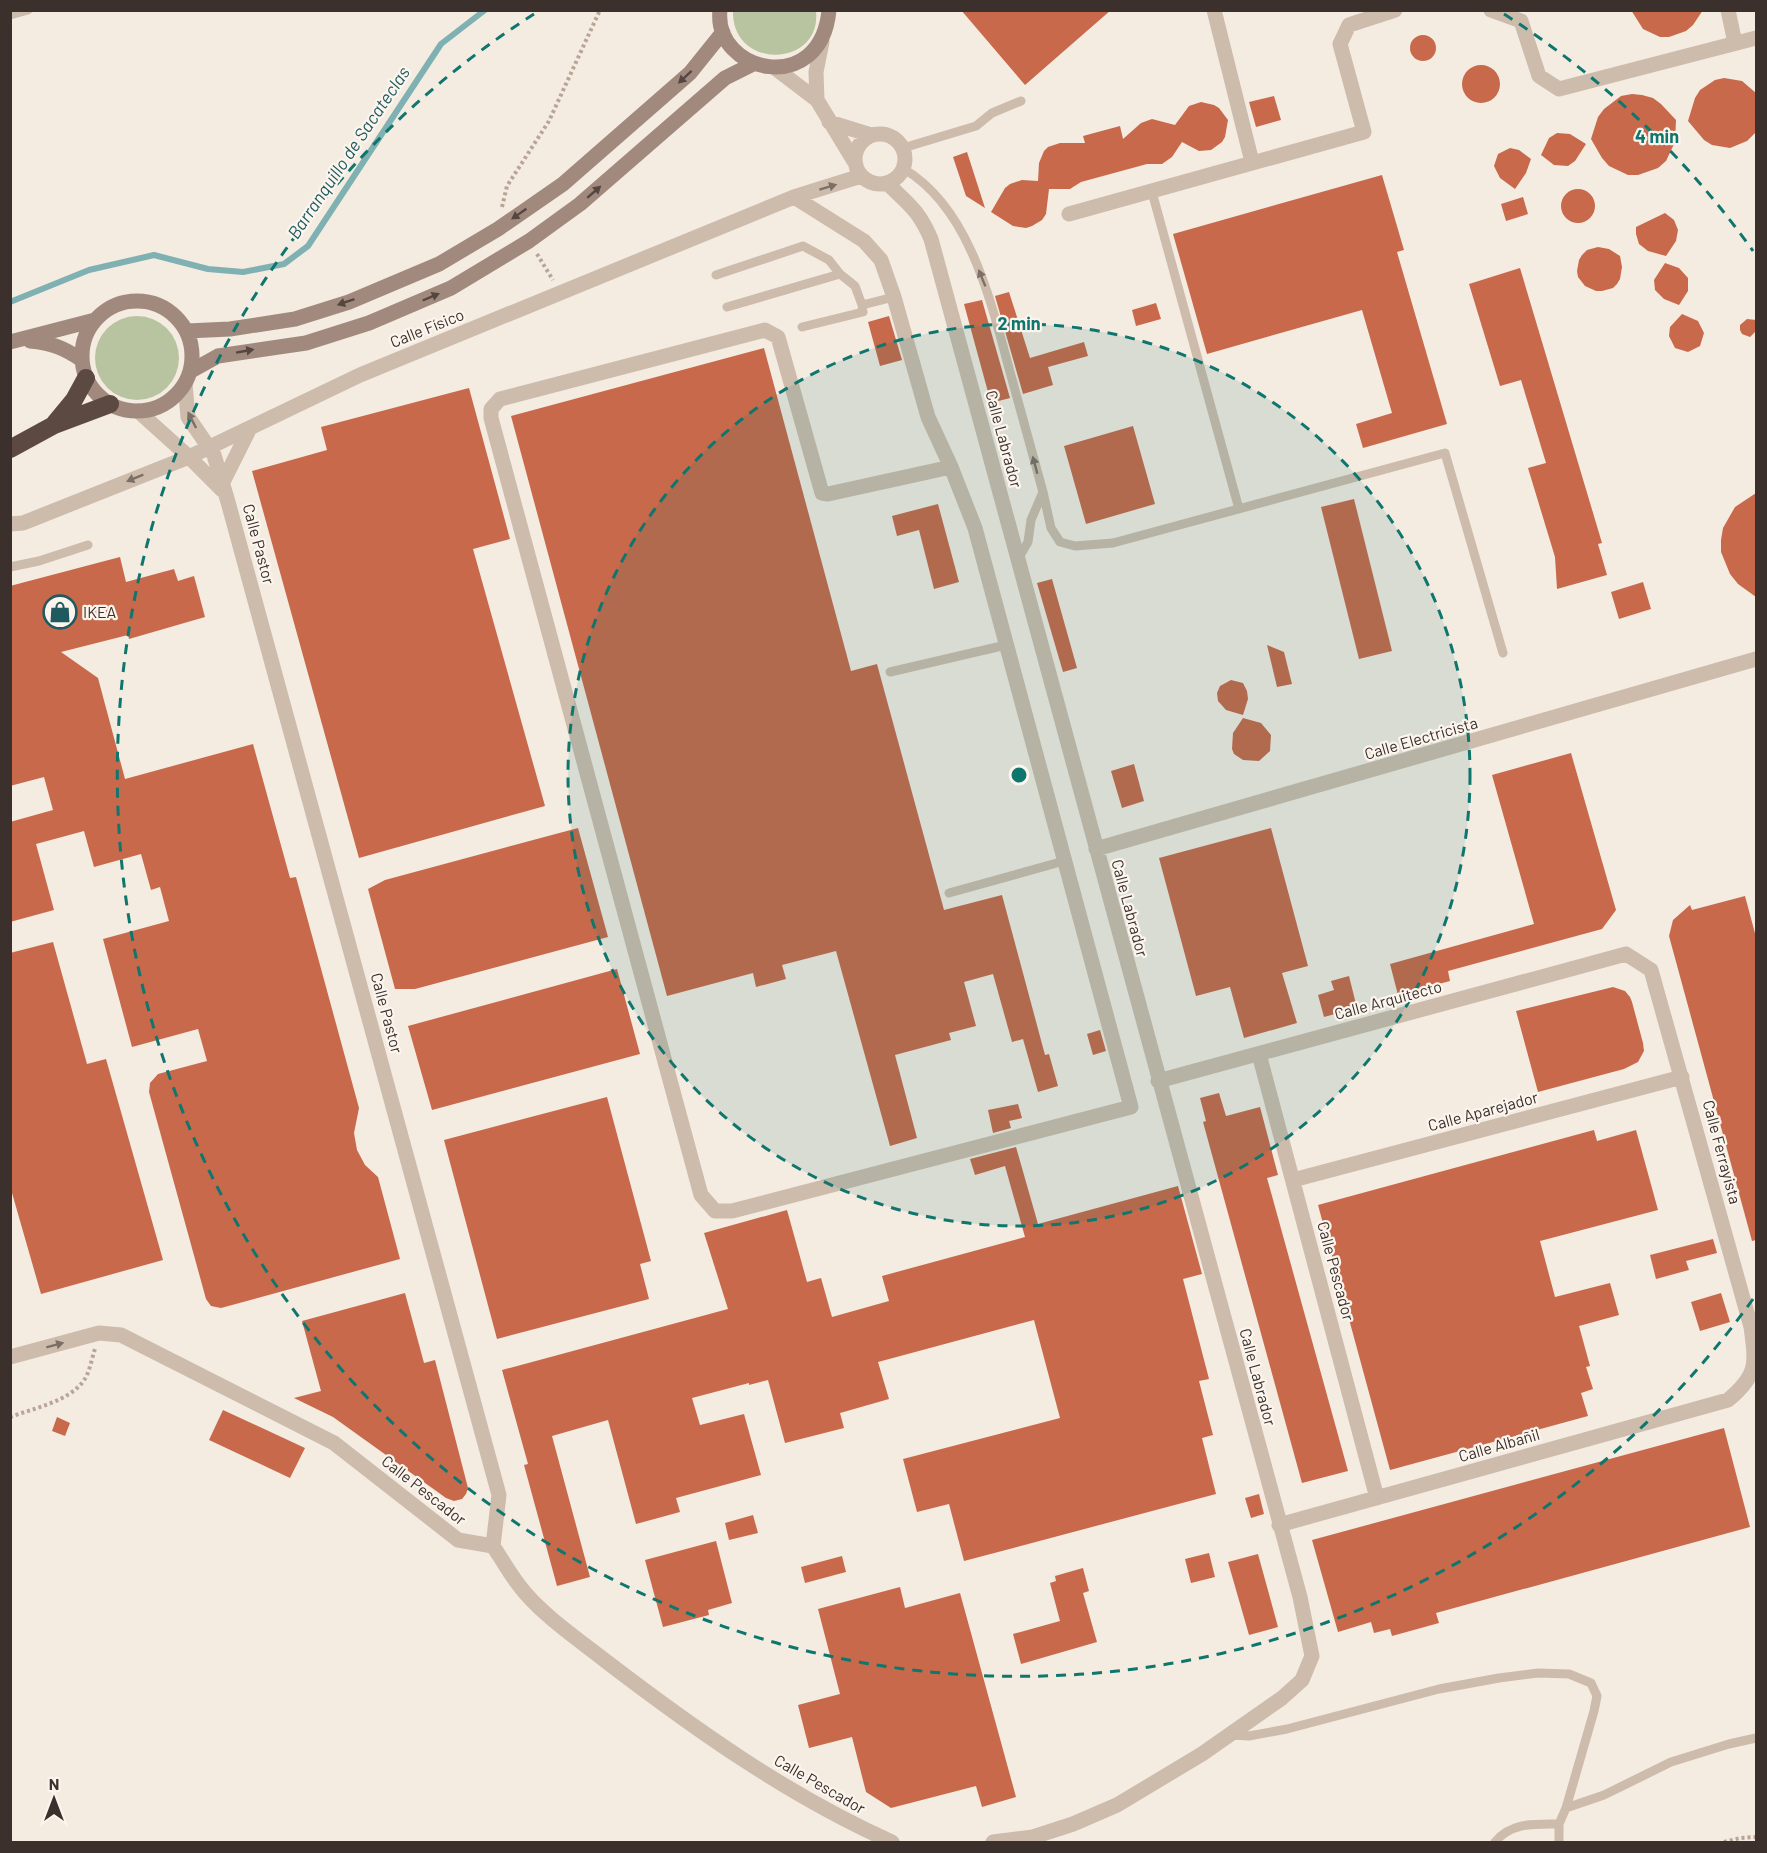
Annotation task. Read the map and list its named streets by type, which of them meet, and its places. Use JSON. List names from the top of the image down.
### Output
{
  "streets": {
    "street": [
      "Calle Físico",
      "Calle Labrador",
      "Calle Pastor",
      "Calle Electricista",
      "Calle Arquitecto",
      "Calle Aparejador",
      "Calle Ferrayista",
      "Calle Pescador",
      "Calle Albañil"
    ]
  },
  "crossings": [
    ["Calle Físico", "Calle Labrador"],
    ["Calle Físico", "Calle Pastor"],
    ["Calle Labrador", "Calle Electricista"],
    ["Calle Labrador", "Calle Arquitecto"],
    ["Calle Labrador", "Calle Albañil"],
    ["Calle Pastor", "Calle Pescador"],
    ["Calle Arquitecto", "Calle Ferrayista"],
    ["Calle Arquitecto", "Calle Pescador"],
    ["Calle Aparejador", "Calle Ferrayista"],
    ["Calle Aparejador", "Calle Pescador"],
    ["Calle Ferrayista", "Calle Albañil"],
    ["Calle Pescador", "Calle Albañil"]
  ],
  "water": ["Barranquillo de Sacateclas"],
  "places": {
    "shop": ["IKEA"]
  },
  "north": "top",
  "rings": ["4 min", "2 min"]
}
